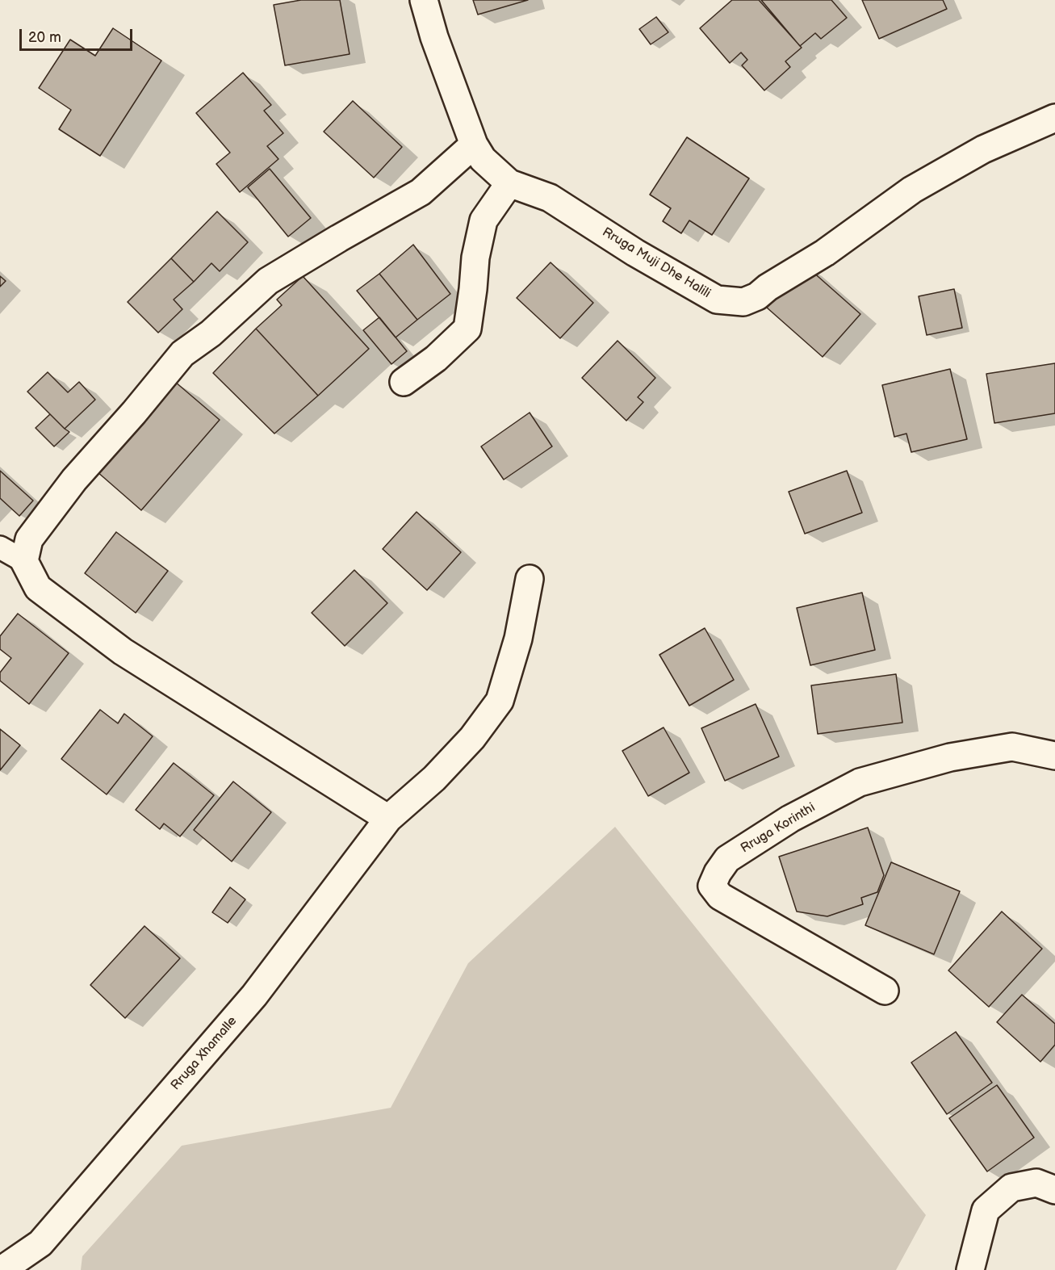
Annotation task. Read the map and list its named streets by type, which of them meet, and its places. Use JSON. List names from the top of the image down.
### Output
{
  "streets": {
    "street": ["Rruga Muji Dhe Halili", "Rruga Korinthi", "Rruga Xhamalle"]
  },
  "scale_bar": "20 m"
}
